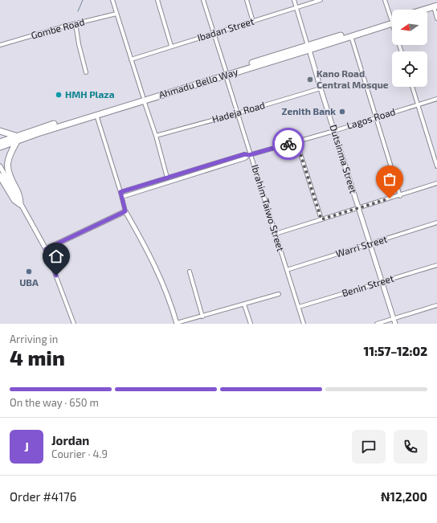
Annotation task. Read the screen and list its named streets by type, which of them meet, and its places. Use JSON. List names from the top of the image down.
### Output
{
  "streets": {
    "main road": ["Ahmadu Bello Way"],
    "street": [
      "Gombe Road",
      "Ibadan Street",
      "Hadeja Road",
      "Lagos Road",
      "Dutsinma Street",
      "Ibrahim Taiwo Street",
      "Warri Street",
      "Benin Street"
    ]
  },
  "crossings": [
    ["Ibadan Street", "Ibrahim Taiwo Street"],
    ["Ahmadu Bello Way", "Dutsinma Street"],
    ["Ahmadu Bello Way", "Ibrahim Taiwo Street"],
    ["Hadeja Road", "Dutsinma Street"],
    ["Hadeja Road", "Ibrahim Taiwo Street"],
    ["Lagos Road", "Dutsinma Street"],
    ["Lagos Road", "Ibrahim Taiwo Street"],
    ["Dutsinma Street", "Warri Street"],
    ["Dutsinma Street", "Benin Street"],
    ["Ibrahim Taiwo Street", "Warri Street"],
    ["Ibrahim Taiwo Street", "Benin Street"]
  ],
  "places": [
    "Kano Road Central Mosque",
    "HMH Plaza",
    "Zenith Bank",
    "UBA"
  ],
  "north": "left",
  "page": {
    "heading": ["4 min", "Arriving in", "11:57–12:02"],
    "panel": [
      "Jordan",
      "Courier · 4.9",
      "Order #4176",
      "₦12,200"
    ],
    "bar": "On the way · 650 m",
    "round": "J"
  }
}
